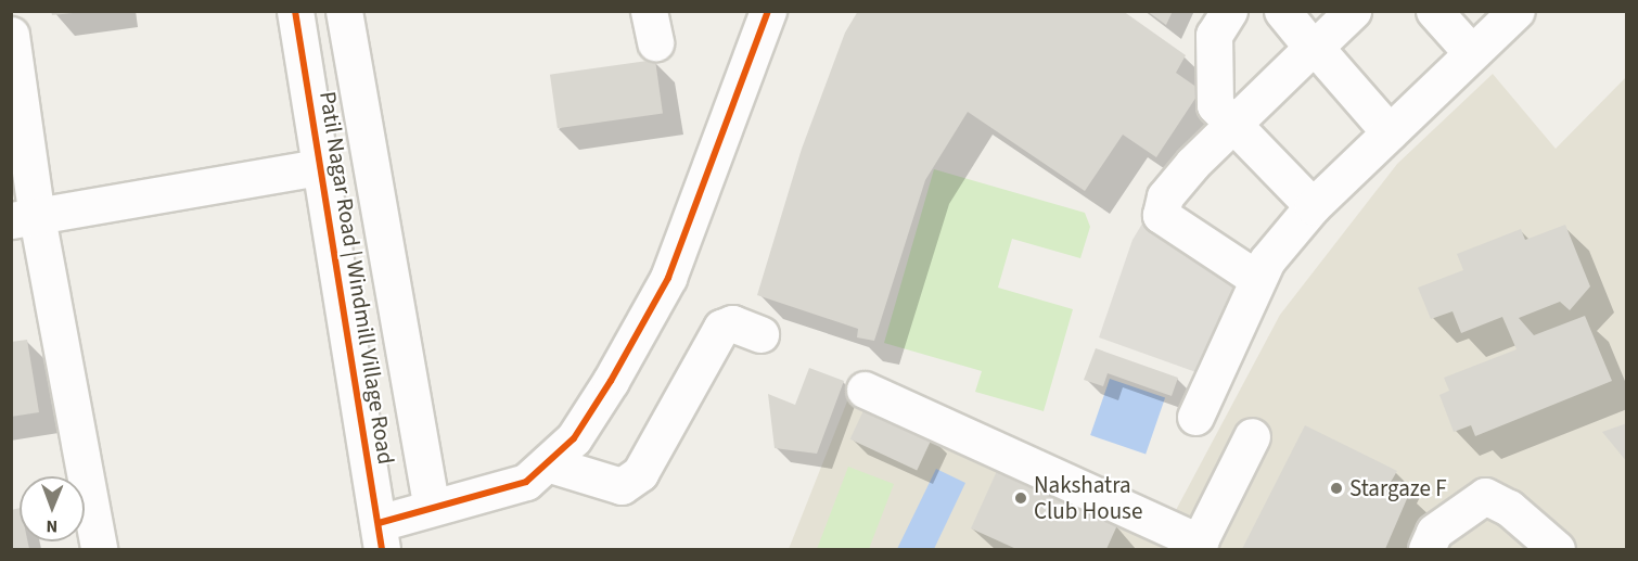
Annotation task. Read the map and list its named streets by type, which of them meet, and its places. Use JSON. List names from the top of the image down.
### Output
{
  "streets": {
    "street": ["Patil Nagar Road | Windmill Village Road"]
  },
  "places": ["Stargaze F", "Nakshatra Club House"],
  "north": "bottom"
}
